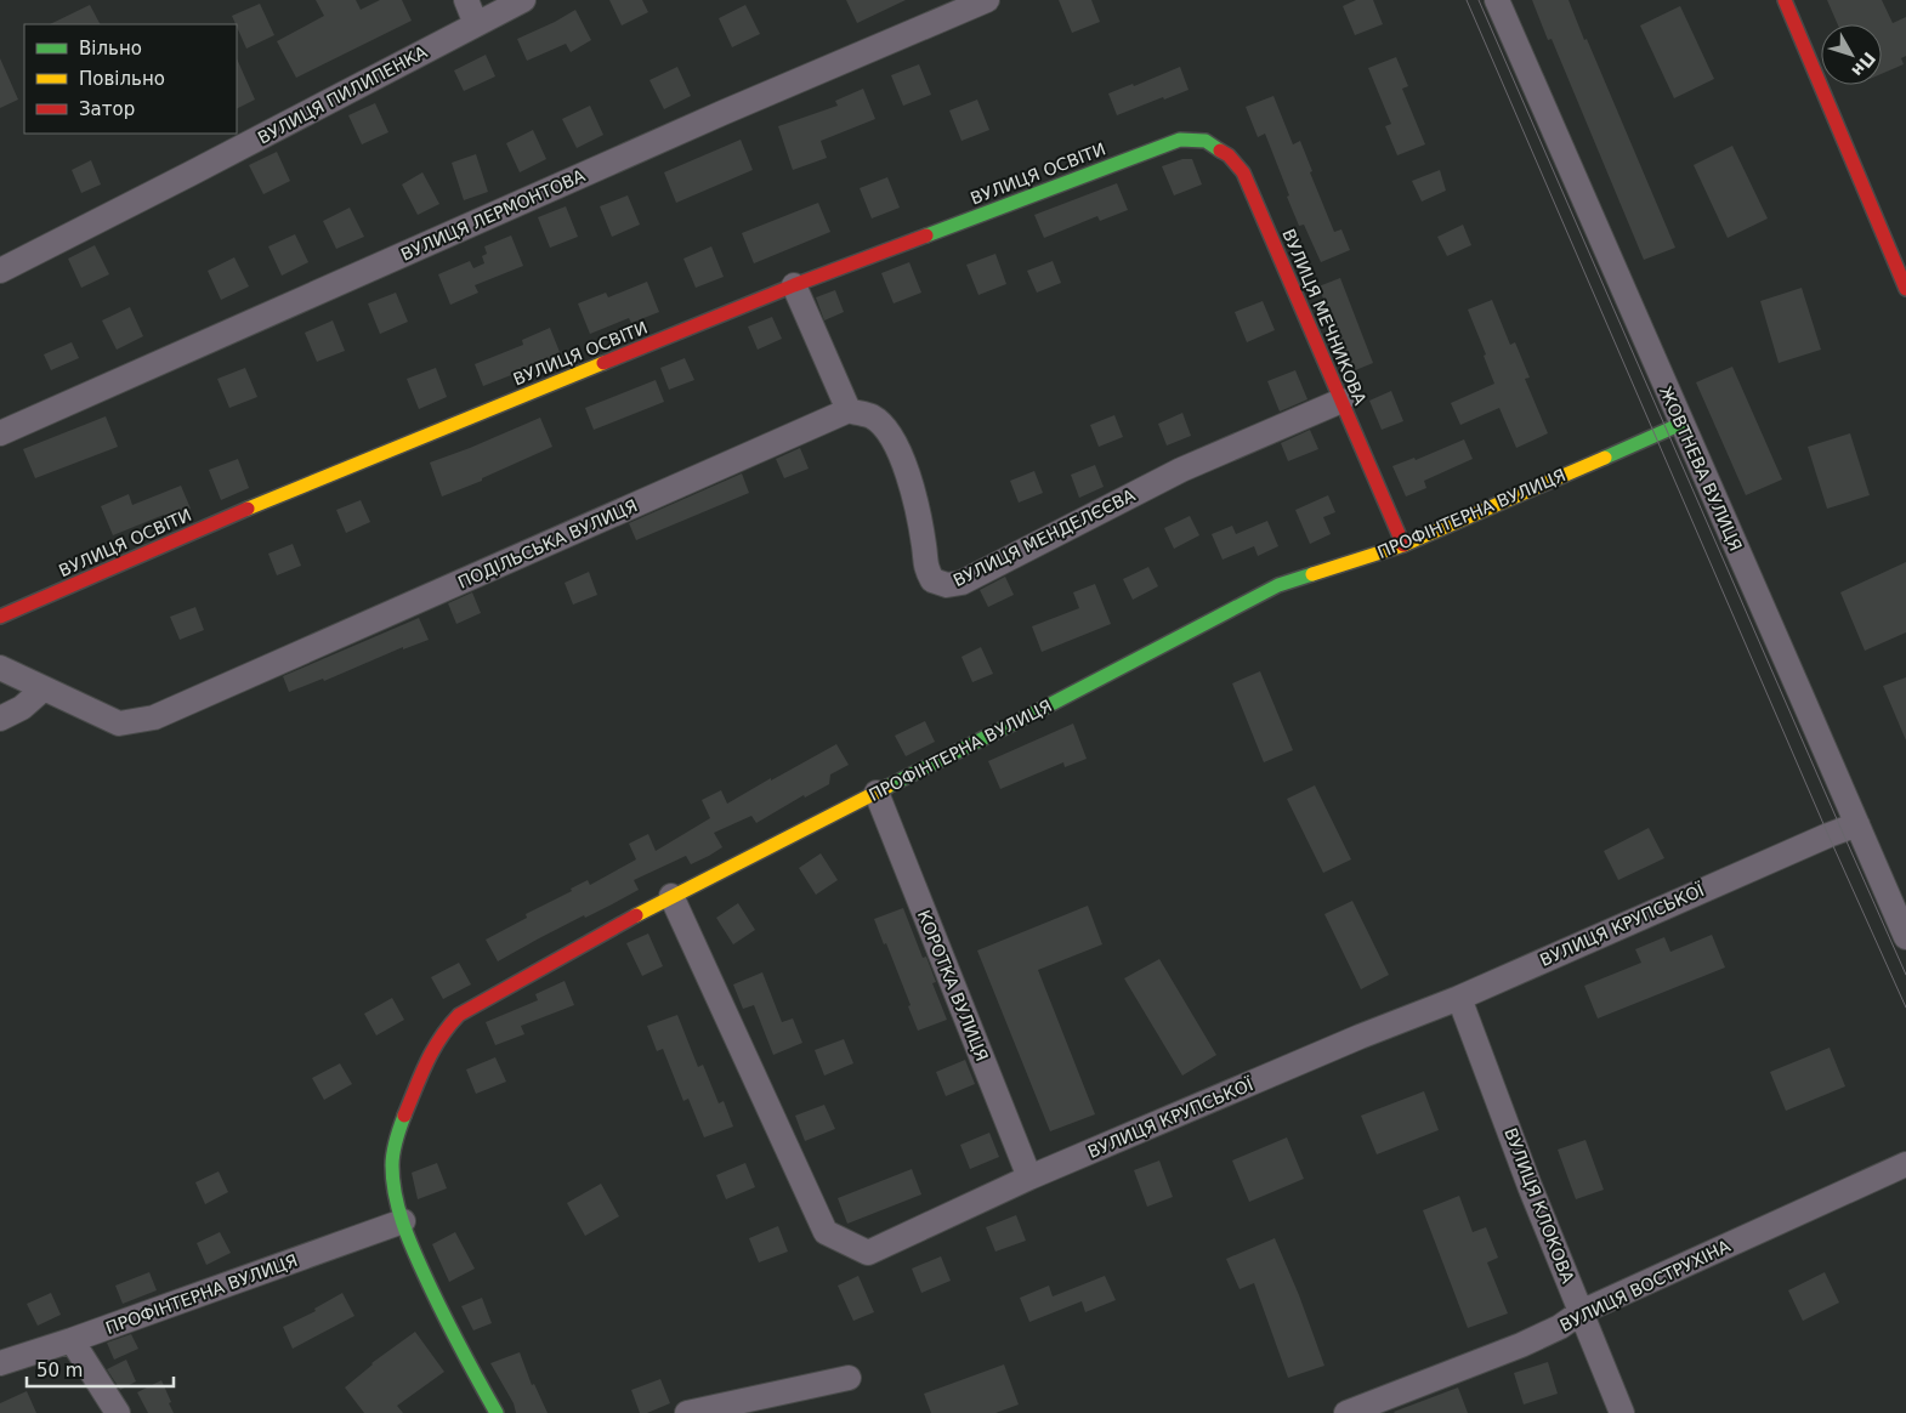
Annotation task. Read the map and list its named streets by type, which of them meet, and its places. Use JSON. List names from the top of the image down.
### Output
{
  "streets": {
    "street": [
      "ВУЛИЦЯ ПИЛИПЕНКА",
      "ВУЛИЦЯ ОСВІТИ",
      "ВУЛИЦЯ ЛЕРМОНТОВА",
      "ВУЛИЦЯ МЕЧНИКОВА",
      "ЖОВТНЕВА ВУЛИЦЯ",
      "ПРОФІНТЕРНА ВУЛИЦЯ",
      "ВУЛИЦЯ МЕНДЕЛЄЄВА",
      "ПОДІЛЬСЬКА ВУЛИЦЯ",
      "ВУЛИЦЯ КРУПСЬКОЇ",
      "КОРОТКА ВУЛИЦЯ",
      "ВУЛИЦЯ КЛОКОВА",
      "ВУЛИЦЯ ВОСТРУХІНА"
    ]
  },
  "crossings": [
    ["ВУЛИЦЯ ОСВІТИ", "ВУЛИЦЯ МЕЧНИКОВА"],
    ["ВУЛИЦЯ МЕЧНИКОВА", "ПРОФІНТЕРНА ВУЛИЦЯ"],
    ["ВУЛИЦЯ МЕЧНИКОВА", "ВУЛИЦЯ МЕНДЕЛЄЄВА"],
    ["ЖОВТНЕВА ВУЛИЦЯ", "ПРОФІНТЕРНА ВУЛИЦЯ"],
    ["ЖОВТНЕВА ВУЛИЦЯ", "ВУЛИЦЯ КРУПСЬКОЇ"],
    ["ПРОФІНТЕРНА ВУЛИЦЯ", "ВУЛИЦЯ КРУПСЬКОЇ"],
    ["ПРОФІНТЕРНА ВУЛИЦЯ", "КОРОТКА ВУЛИЦЯ"],
    ["ВУЛИЦЯ МЕНДЕЛЄЄВА", "ПОДІЛЬСЬКА ВУЛИЦЯ"],
    ["ВУЛИЦЯ КРУПСЬКОЇ", "КОРОТКА ВУЛИЦЯ"],
    ["ВУЛИЦЯ КРУПСЬКОЇ", "ВУЛИЦЯ КЛОКОВА"],
    ["ВУЛИЦЯ КЛОКОВА", "ВУЛИЦЯ ВОСТРУХІНА"]
  ],
  "legend": ["Вільно", "Повільно", "Затор"],
  "scale_bar": "50 m",
  "north": "bottom right"
}
